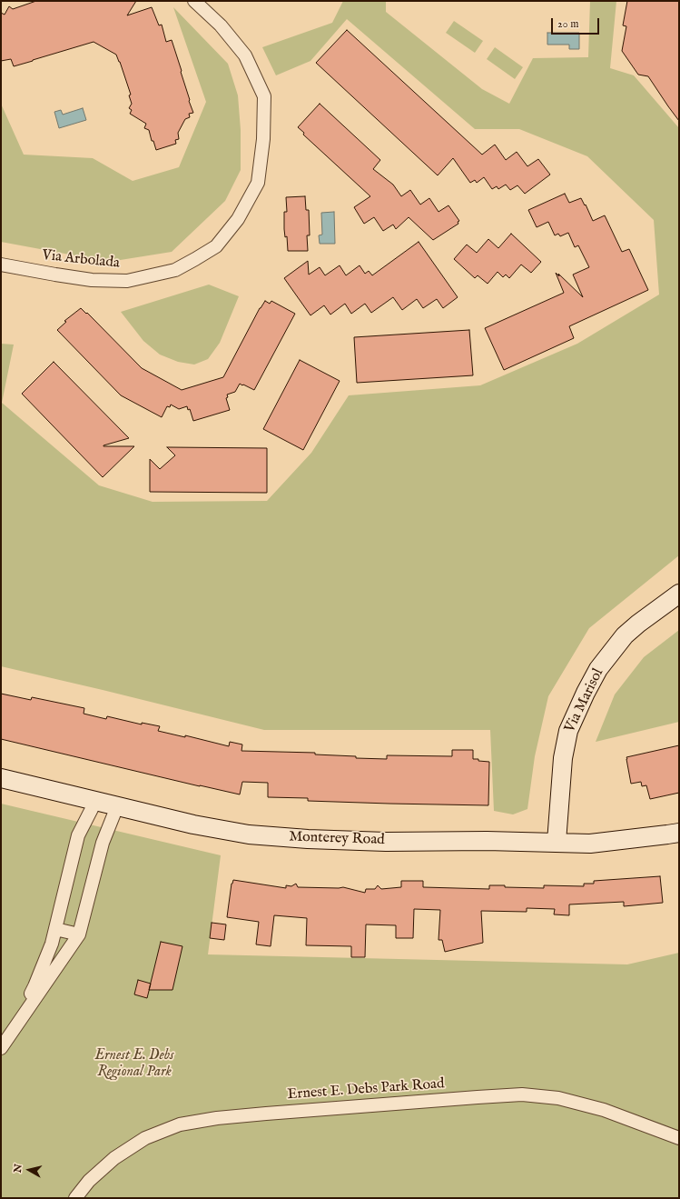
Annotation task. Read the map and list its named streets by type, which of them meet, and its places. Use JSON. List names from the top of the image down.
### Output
{
  "streets": {
    "street": [
      "Via Arbolada",
      "Via Marisol",
      "Monterey Road",
      "Ernest E. Debs Park Road"
    ]
  },
  "crossings": [
    ["Via Marisol", "Monterey Road"]
  ],
  "parks": ["Ernest E. Debs Regional Park"],
  "scale_bar": "20 m",
  "north": "left"
}
